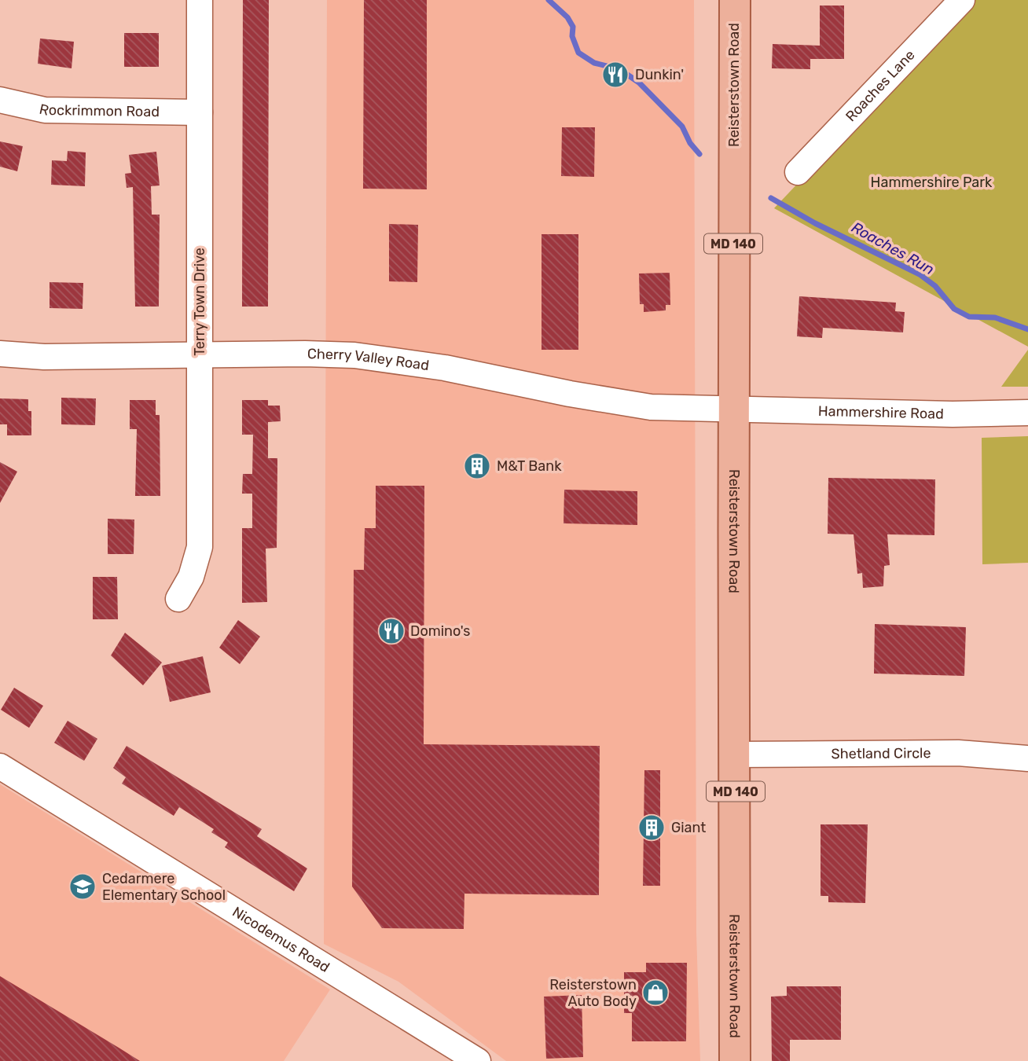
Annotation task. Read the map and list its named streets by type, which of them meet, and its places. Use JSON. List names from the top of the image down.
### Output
{
  "streets": {
    "main road": ["Reisterstown Road", "MD 140"],
    "street": [
      "Roaches Lane",
      "Rockrimmon Road",
      "Terry Town Drive",
      "Cherry Valley Road",
      "Hammershire Road",
      "Shetland Circle",
      "Nicodemus Road"
    ]
  },
  "crossings": [
    ["Reisterstown Road", "Cherry Valley Road"],
    ["Reisterstown Road", "Hammershire Road"],
    ["Reisterstown Road", "Shetland Circle"],
    ["Rockrimmon Road", "Terry Town Drive"],
    ["Terry Town Drive", "Cherry Valley Road"],
    ["Cherry Valley Road", "Hammershire Road"]
  ],
  "water": ["Roaches Run"],
  "parks": ["Hammershire Park"],
  "places": {
    "restaurant": ["Dunkin'", "Domino's"],
    "building": ["M&T Bank", "Giant"],
    "school or university": ["Cedarmere Elementary School"],
    "shop": ["Reisterstown Auto Body"]
  }
}
